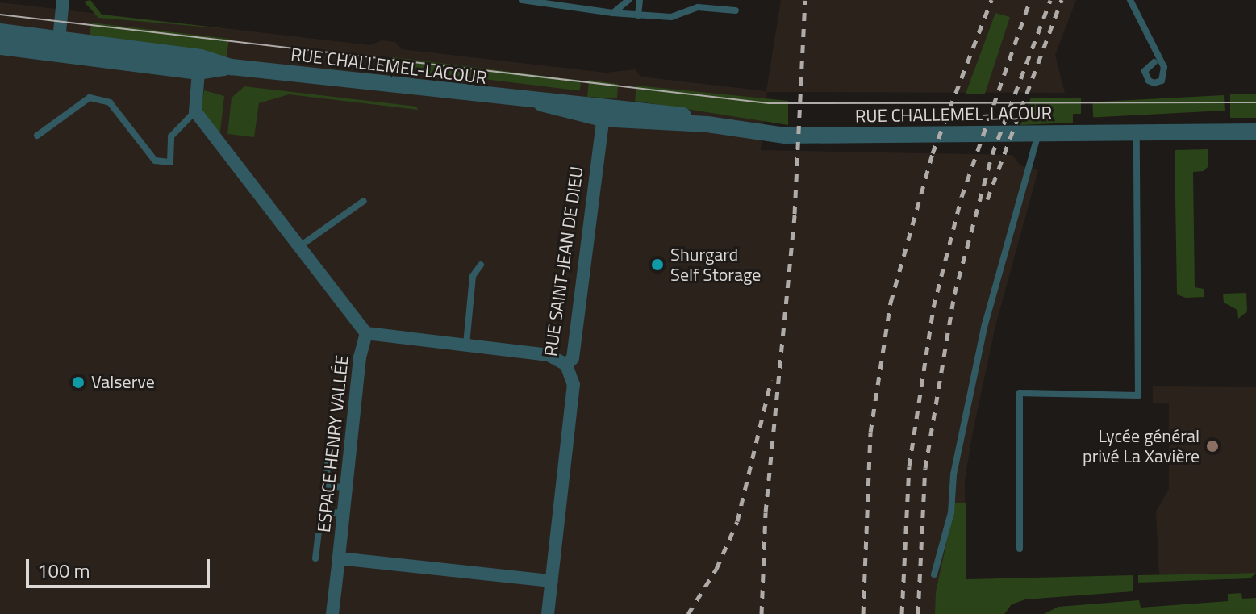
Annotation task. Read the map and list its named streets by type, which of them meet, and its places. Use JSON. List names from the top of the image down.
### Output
{
  "streets": {
    "street": ["RUE CHALLEMEL-LACOUR", "RUE SAINT-JEAN DE DIEU", "ESPACE HENRY VALLÉE"]
  },
  "crossings": [
    ["RUE CHALLEMEL-LACOUR", "RUE SAINT-JEAN DE DIEU"],
    ["RUE SAINT-JEAN DE DIEU", "ESPACE HENRY VALLÉE"]
  ],
  "places": ["Shurgard Self Storage", "Valserve", "Lycée général privé La Xavière"],
  "scale_bar": "100 m"
}
